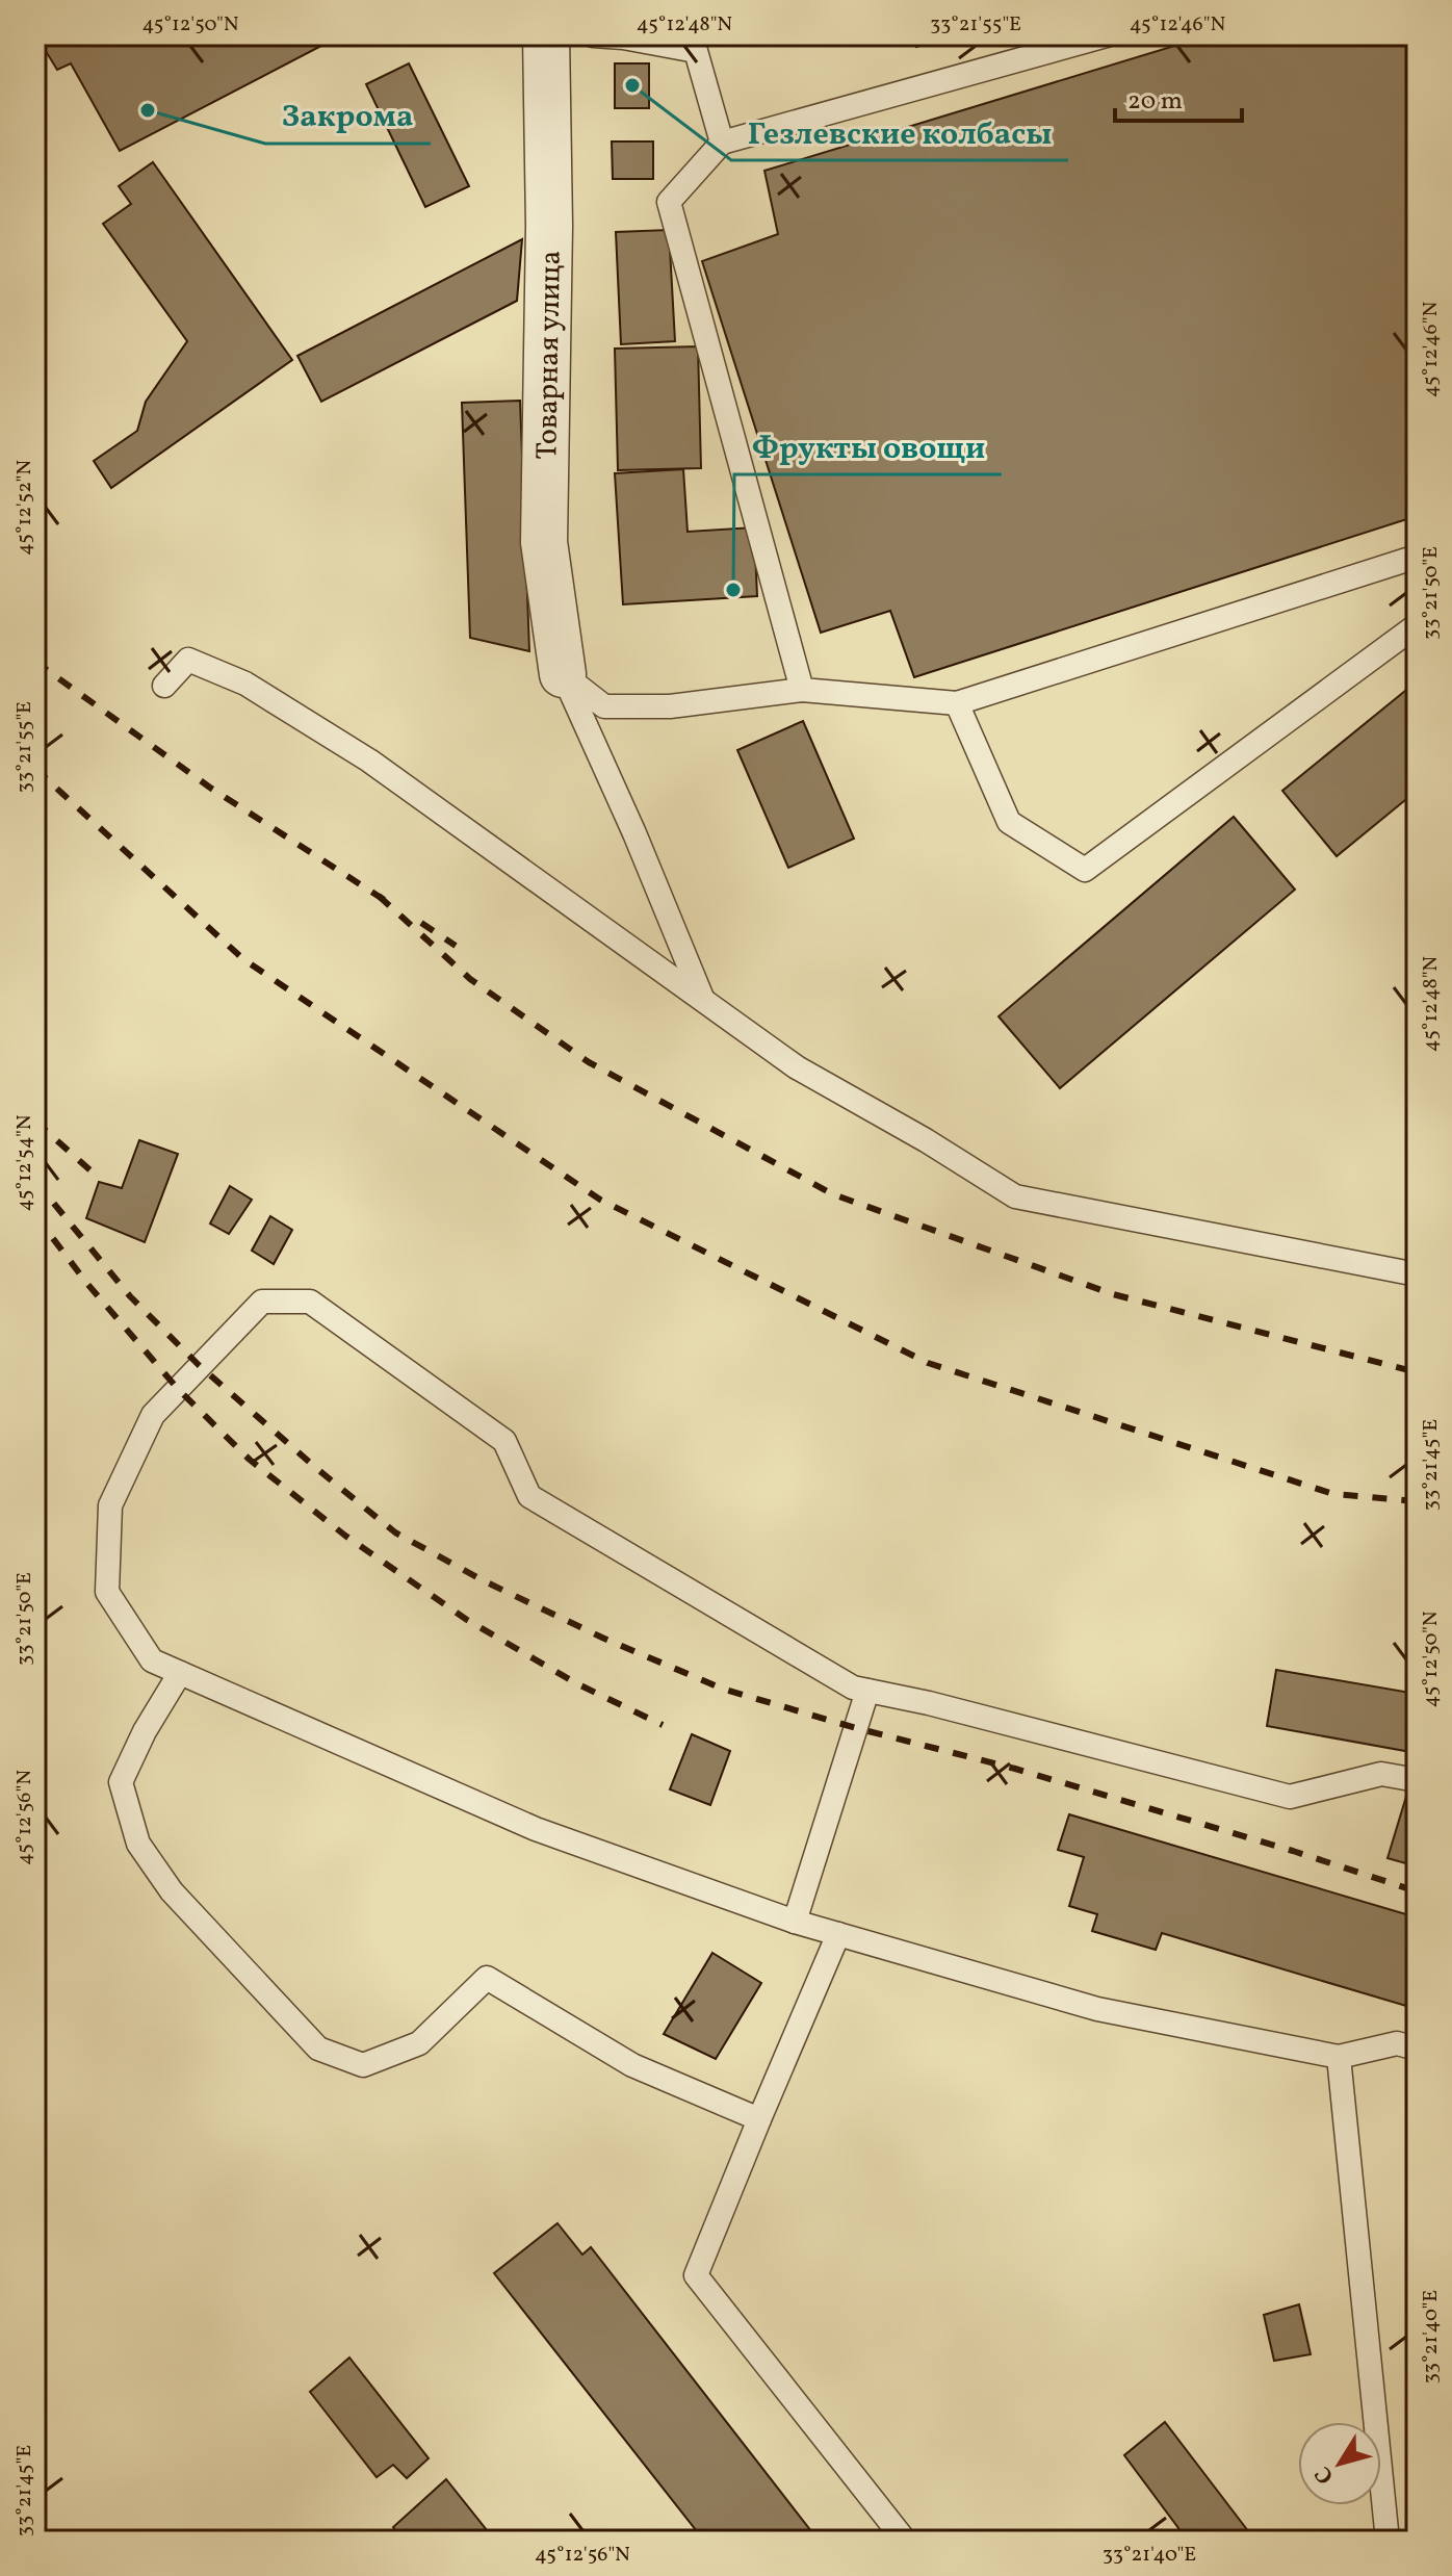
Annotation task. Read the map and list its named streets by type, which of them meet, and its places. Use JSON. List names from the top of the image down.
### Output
{
  "streets": {
    "street": ["Товарная улица"]
  },
  "places": ["Гезлевские колбасы", "Закрома", "Фрукты овощи"],
  "scale_bar": "20 m",
  "north": "bottom left",
  "coordinates": [
    "45°12'50\"N",
    "45°12'48\"N",
    "33°21'55\"E",
    "45°12'46\"N",
    "45°12'52\"N",
    "33°21'50\"E",
    "45°12'54\"N",
    "33°21'45\"E",
    "45°12'56\"N",
    "33°21'40\"E"
  ]
}
